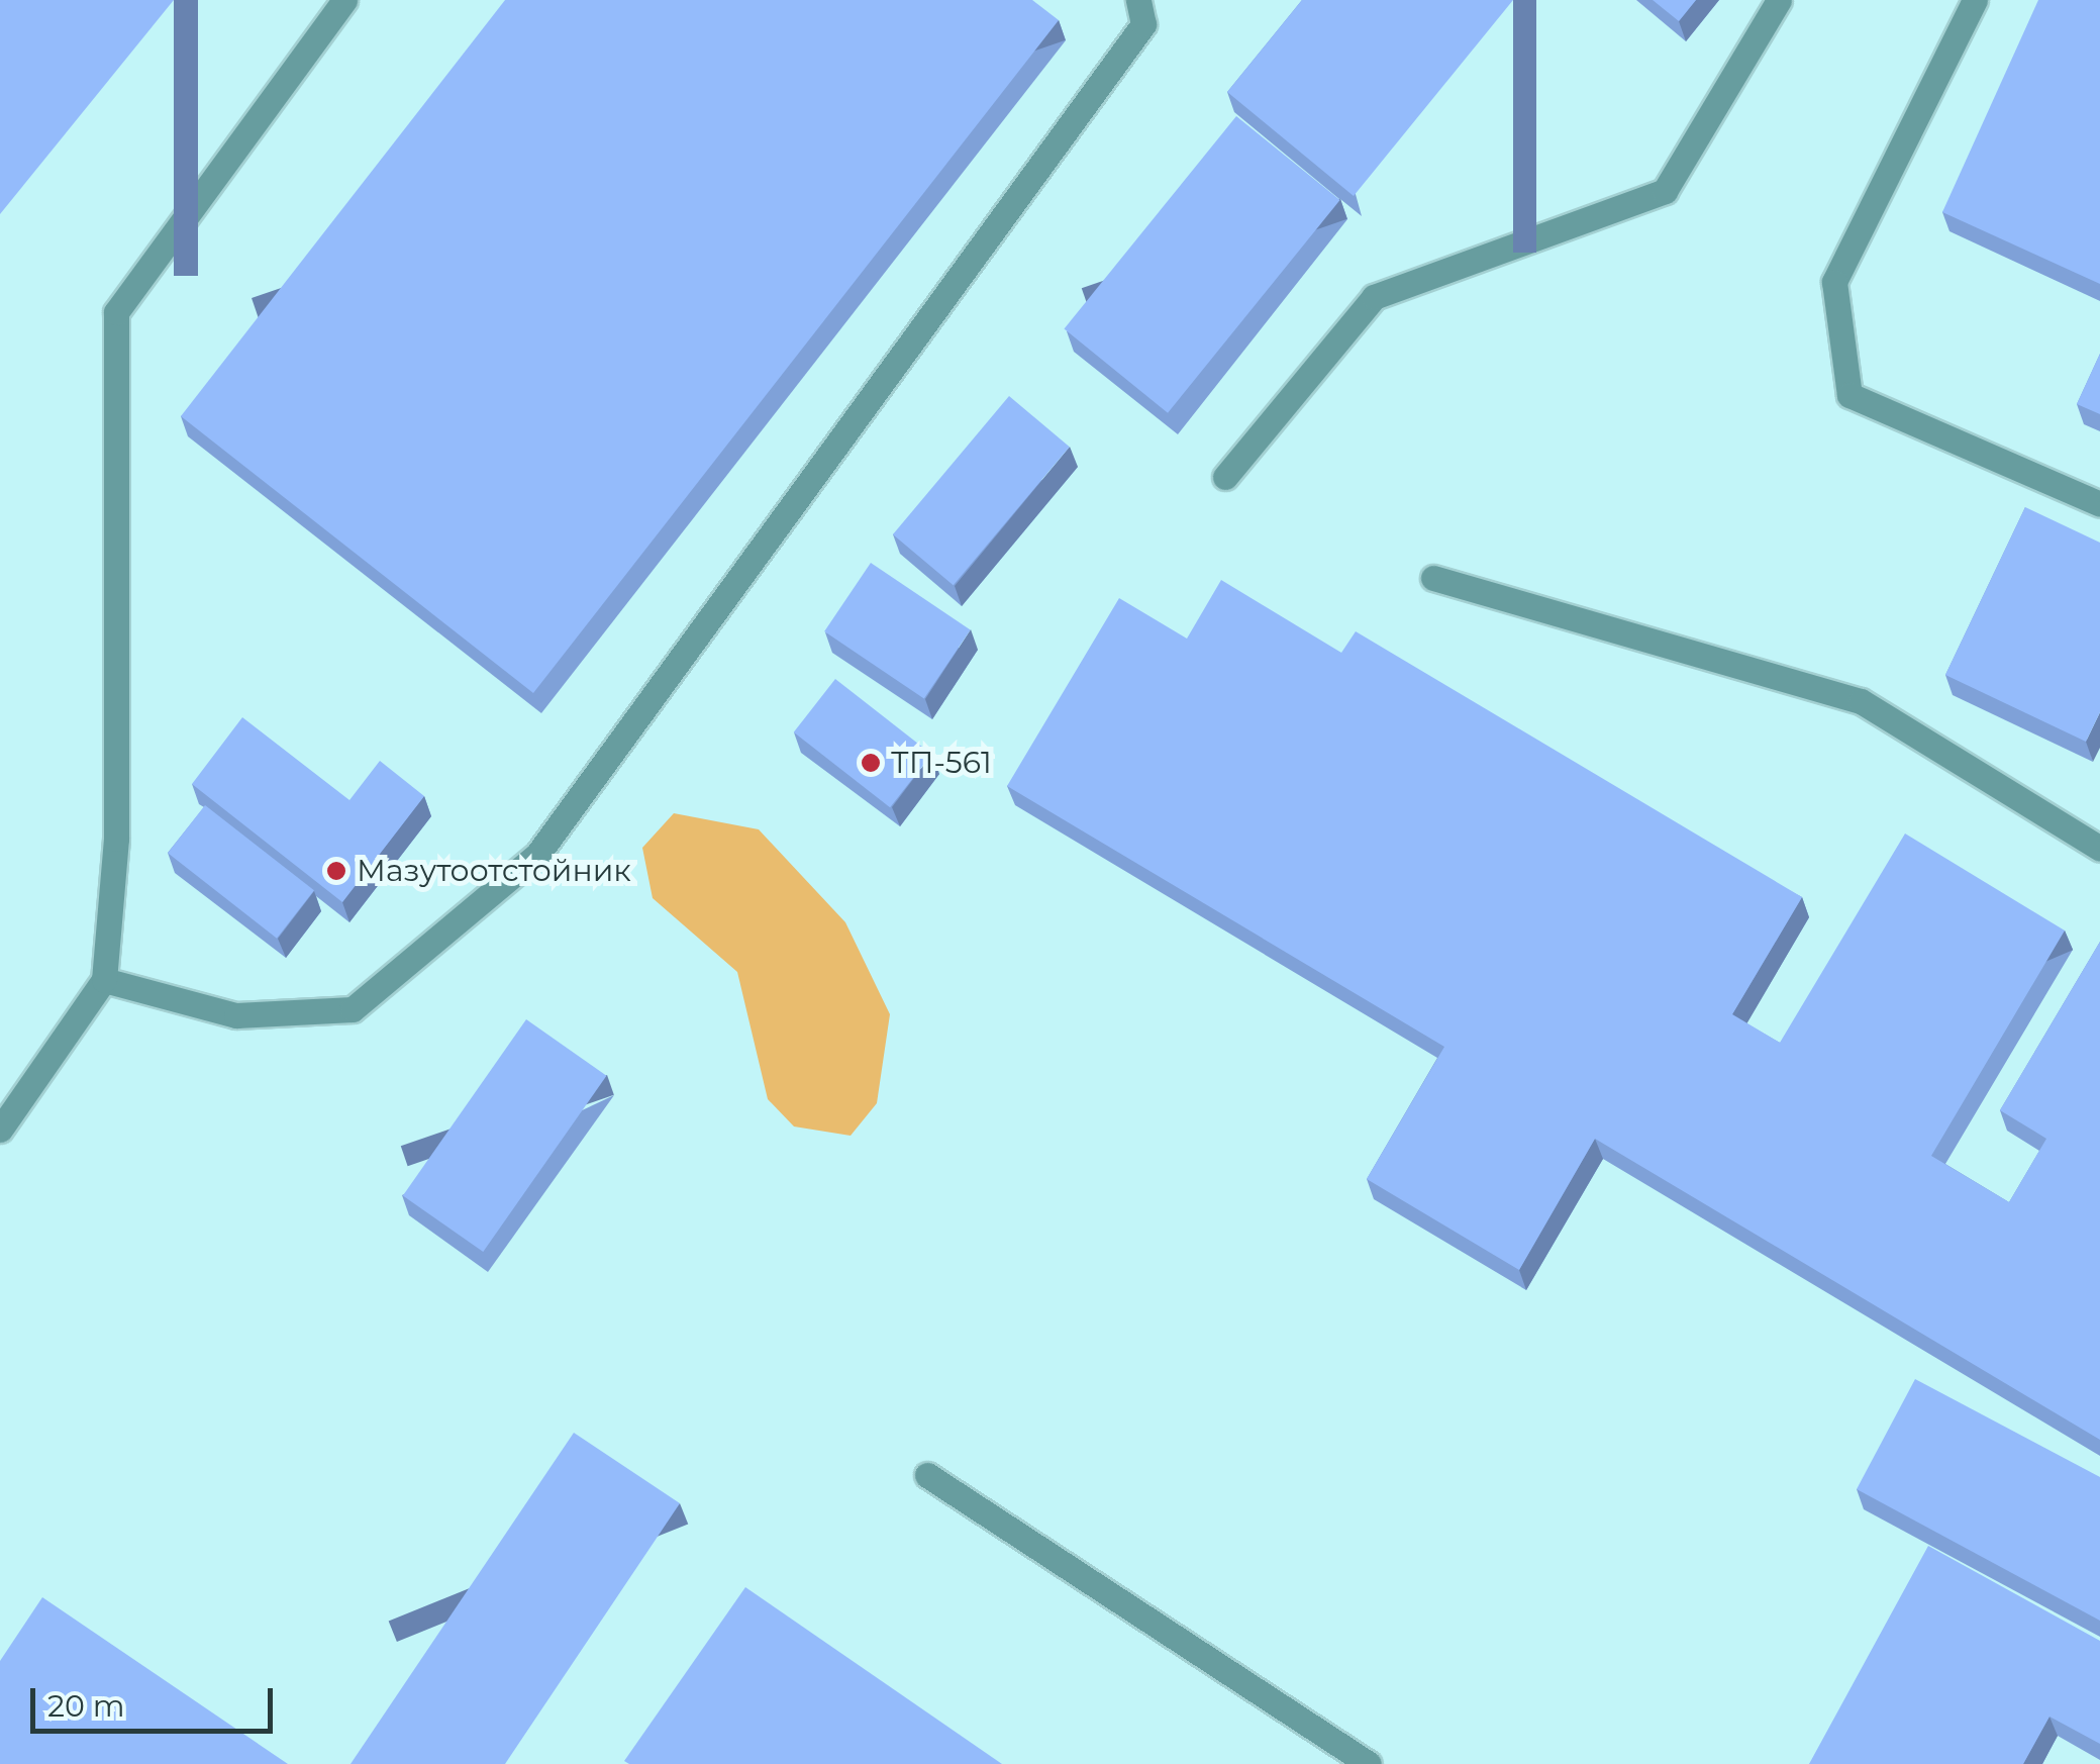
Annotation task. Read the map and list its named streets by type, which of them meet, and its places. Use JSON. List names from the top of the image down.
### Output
{
  "places": ["ТП-561", "Мазутоотстойник"],
  "scale_bar": "20 m"
}
